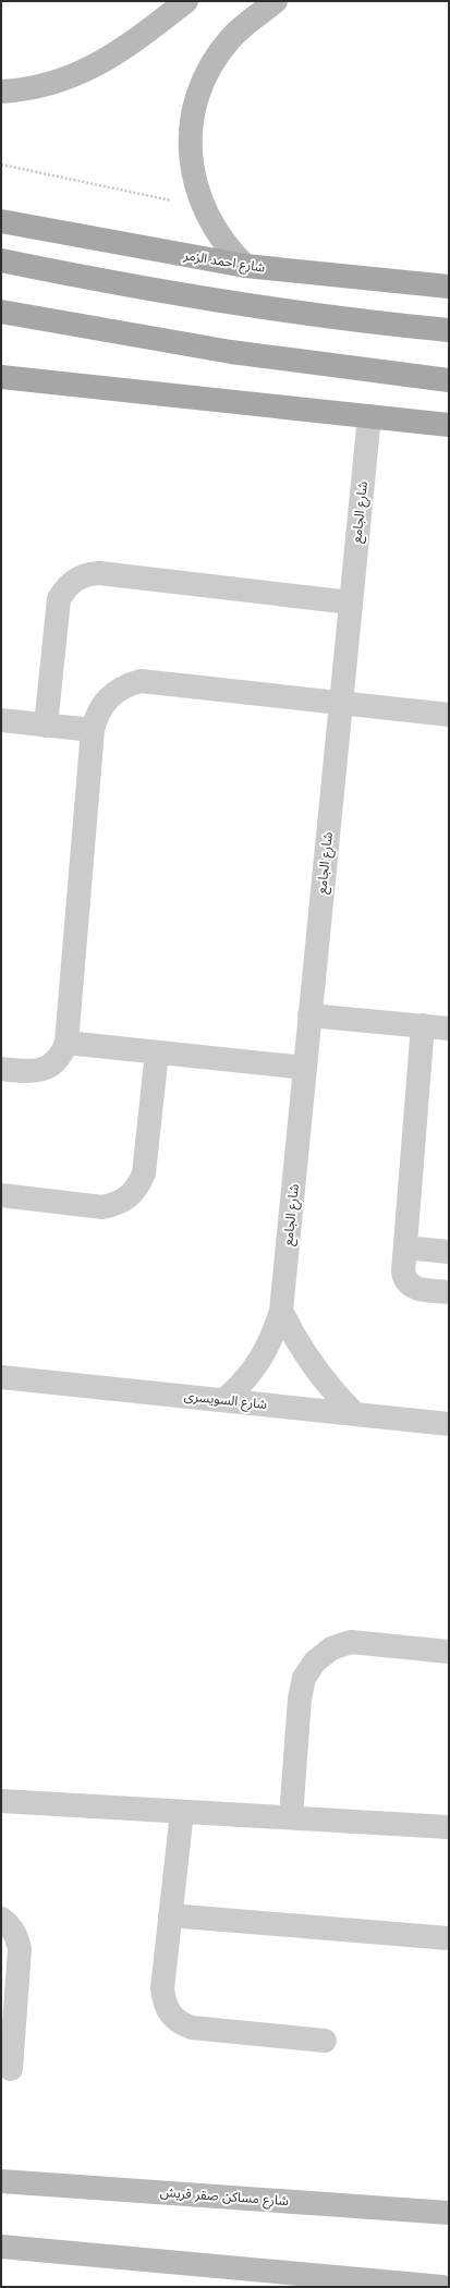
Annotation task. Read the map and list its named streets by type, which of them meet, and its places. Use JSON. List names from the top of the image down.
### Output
{
  "streets": {
    "main road": ["شارع احمد الزمر"],
    "street": ["شارع الجامع", "شارع السويسرى", "شارع مساكن صقر قريش"]
  },
  "crossings": [
    ["شارع الجامع", "شارع السويسرى"]
  ]
}
